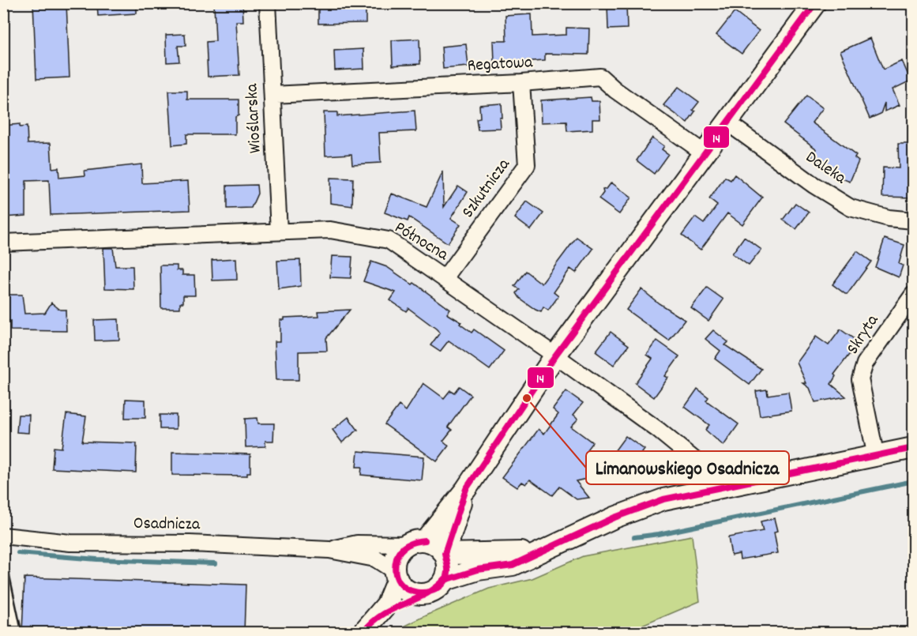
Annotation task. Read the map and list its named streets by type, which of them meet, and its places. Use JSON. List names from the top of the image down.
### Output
{
  "streets": {
    "street": [
      "Regatowa",
      "Wioślarska",
      "Daleka",
      "Szkutnicza",
      "Północna",
      "Skryta",
      "Osadnicza"
    ]
  },
  "crossings": [
    ["Regatowa", "Wioślarska"],
    ["Regatowa", "Szkutnicza"],
    ["Wioślarska", "Północna"],
    ["Szkutnicza", "Północna"]
  ],
  "places": ["Limanowskiego Osadnicza"],
  "lines": ["transit line 14"]
}
